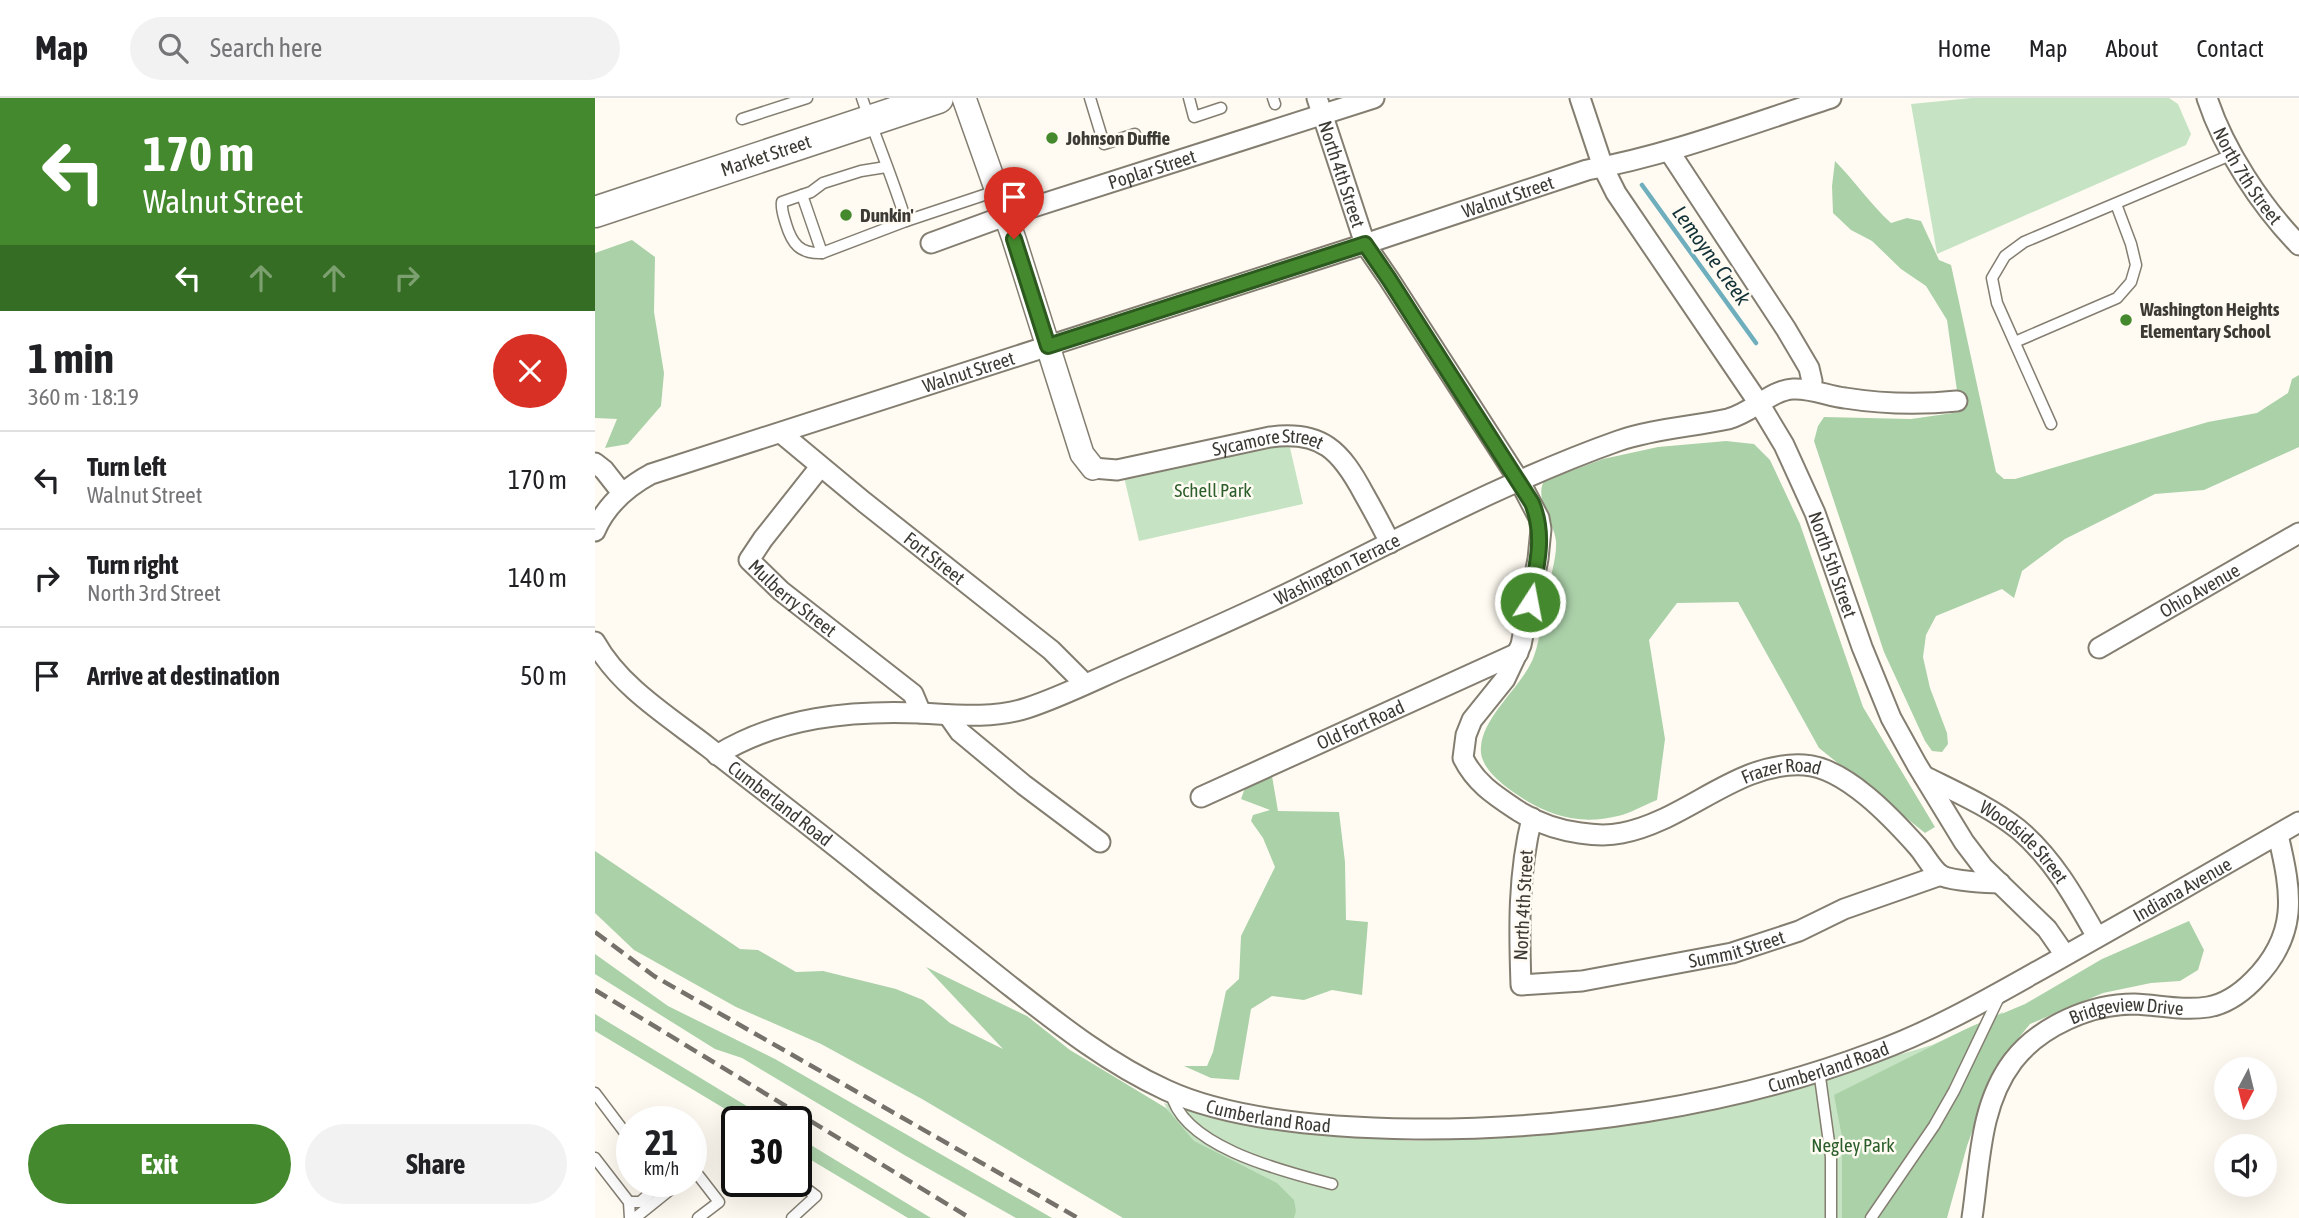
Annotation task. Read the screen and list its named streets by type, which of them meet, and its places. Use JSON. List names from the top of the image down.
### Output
{
  "streets": {
    "main road": ["Market Street"],
    "street": [
      "Poplar Street",
      "North 7th Street",
      "North 4th Street",
      "Walnut Street",
      "Sycamore Street",
      "Fort Street",
      "North 5th Street",
      "Washington Terrace",
      "Ohio Avenue",
      "Mulberry Street",
      "Old Fort Road",
      "Frazer Road",
      "Cumberland Road",
      "Woodside Street",
      "Indiana Avenue",
      "Summit Street",
      "Bridgeview Drive"
    ]
  },
  "crossings": [
    ["Poplar Street", "North 4th Street"],
    ["North 4th Street", "Walnut Street"],
    ["North 4th Street", "Washington Terrace"],
    ["North 4th Street", "Old Fort Road"],
    ["North 4th Street", "Frazer Road"],
    ["North 4th Street", "Summit Street"],
    ["Walnut Street", "Fort Street"],
    ["Walnut Street", "North 5th Street"],
    ["Sycamore Street", "Washington Terrace"],
    ["Fort Street", "Washington Terrace"],
    ["Fort Street", "Mulberry Street"],
    ["North 5th Street", "Washington Terrace"],
    ["North 5th Street", "Cumberland Road"],
    ["North 5th Street", "Woodside Street"],
    ["North 5th Street", "Indiana Avenue"],
    ["Washington Terrace", "Mulberry Street"],
    ["Washington Terrace", "Cumberland Road"],
    ["Frazer Road", "Summit Street"],
    ["Cumberland Road", "Indiana Avenue"],
    ["Woodside Street", "Indiana Avenue"],
    ["Indiana Avenue", "Bridgeview Drive"]
  ],
  "water": ["Lemoyne Creek"],
  "parks": ["Schell Park", "Negley Park"],
  "places": ["Johnson Duffie", "Dunkin'", "Washington Heights Elementary School"],
  "north": "bottom",
  "page": {
    "header": "Map",
    "search": "Search here",
    "nav": [
      "Home",
      "Map",
      "About",
      "Contact"
    ],
    "turn": ["170 m", "Walnut Street"],
    "heading": ["1 min", "360 m · 18:19"],
    "list": [
      {
        "name": "Turn left",
        "note": "Walnut Street",
        "value": "170 m"
      },
      {
        "name": "Turn right",
        "note": "North 3rd Street",
        "value": "140 m"
      },
      {
        "name": "Arrive at destination",
        "value": "50 m"
      }
    ],
    "speed": "21 km/h",
    "limit": "30",
    "buttons": ["Exit", "Share"]
  }
}
